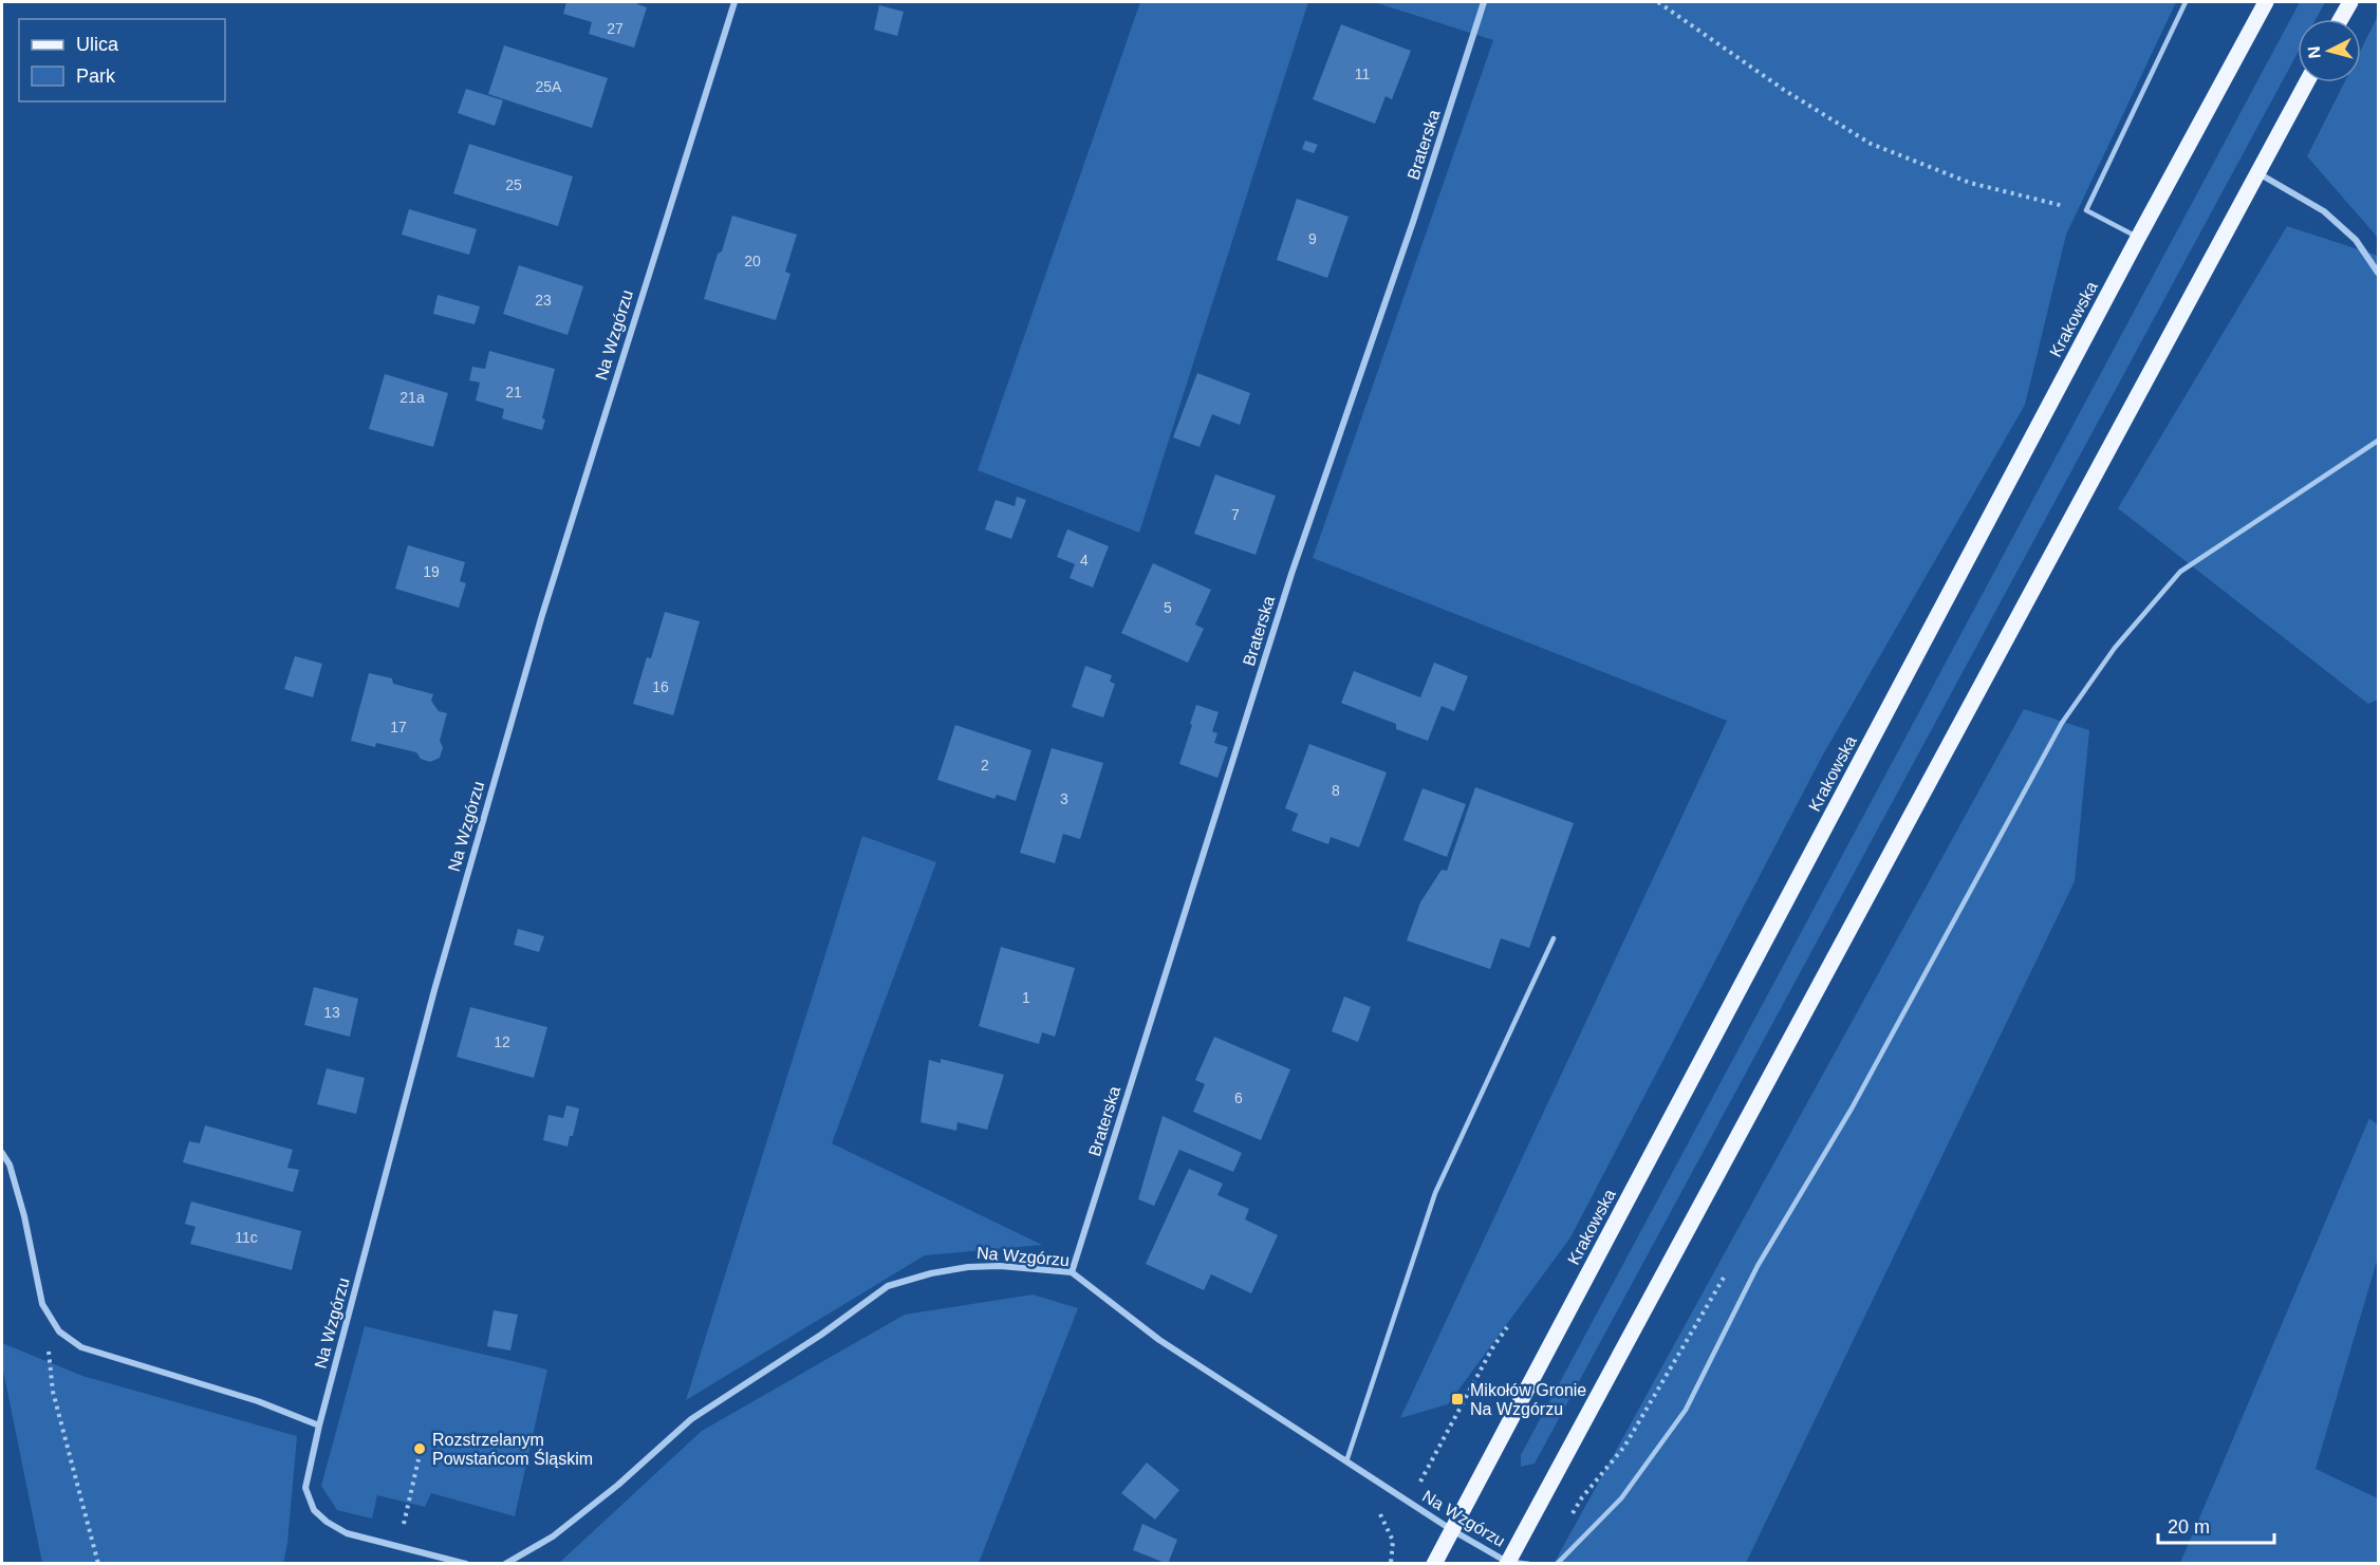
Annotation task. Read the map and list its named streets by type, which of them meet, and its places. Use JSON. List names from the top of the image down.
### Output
{
  "streets": {
    "main road": ["Krakowska"],
    "street": ["Braterska", "Na Wzgórzu"]
  },
  "crossings": [
    ["Braterska", "Na Wzgórzu"],
    ["Krakowska", "Na Wzgórzu"]
  ],
  "places": {
    "transit": ["Mikołów Gronie Na Wzgórzu"],
    "other": ["Rozstrzelanym Powstańcom Śląskim"]
  },
  "house_numbers": [
    "27",
    "11",
    "25A",
    "25",
    "9",
    "20",
    "23",
    "21",
    "21a",
    "7",
    "4",
    "19",
    "5",
    "16",
    "17",
    "2",
    "8",
    "3",
    "1",
    "13",
    "12",
    "6",
    "11c"
  ],
  "legend": ["Ulica", "Park"],
  "scale_bar": "20 m",
  "north": "left"
}
